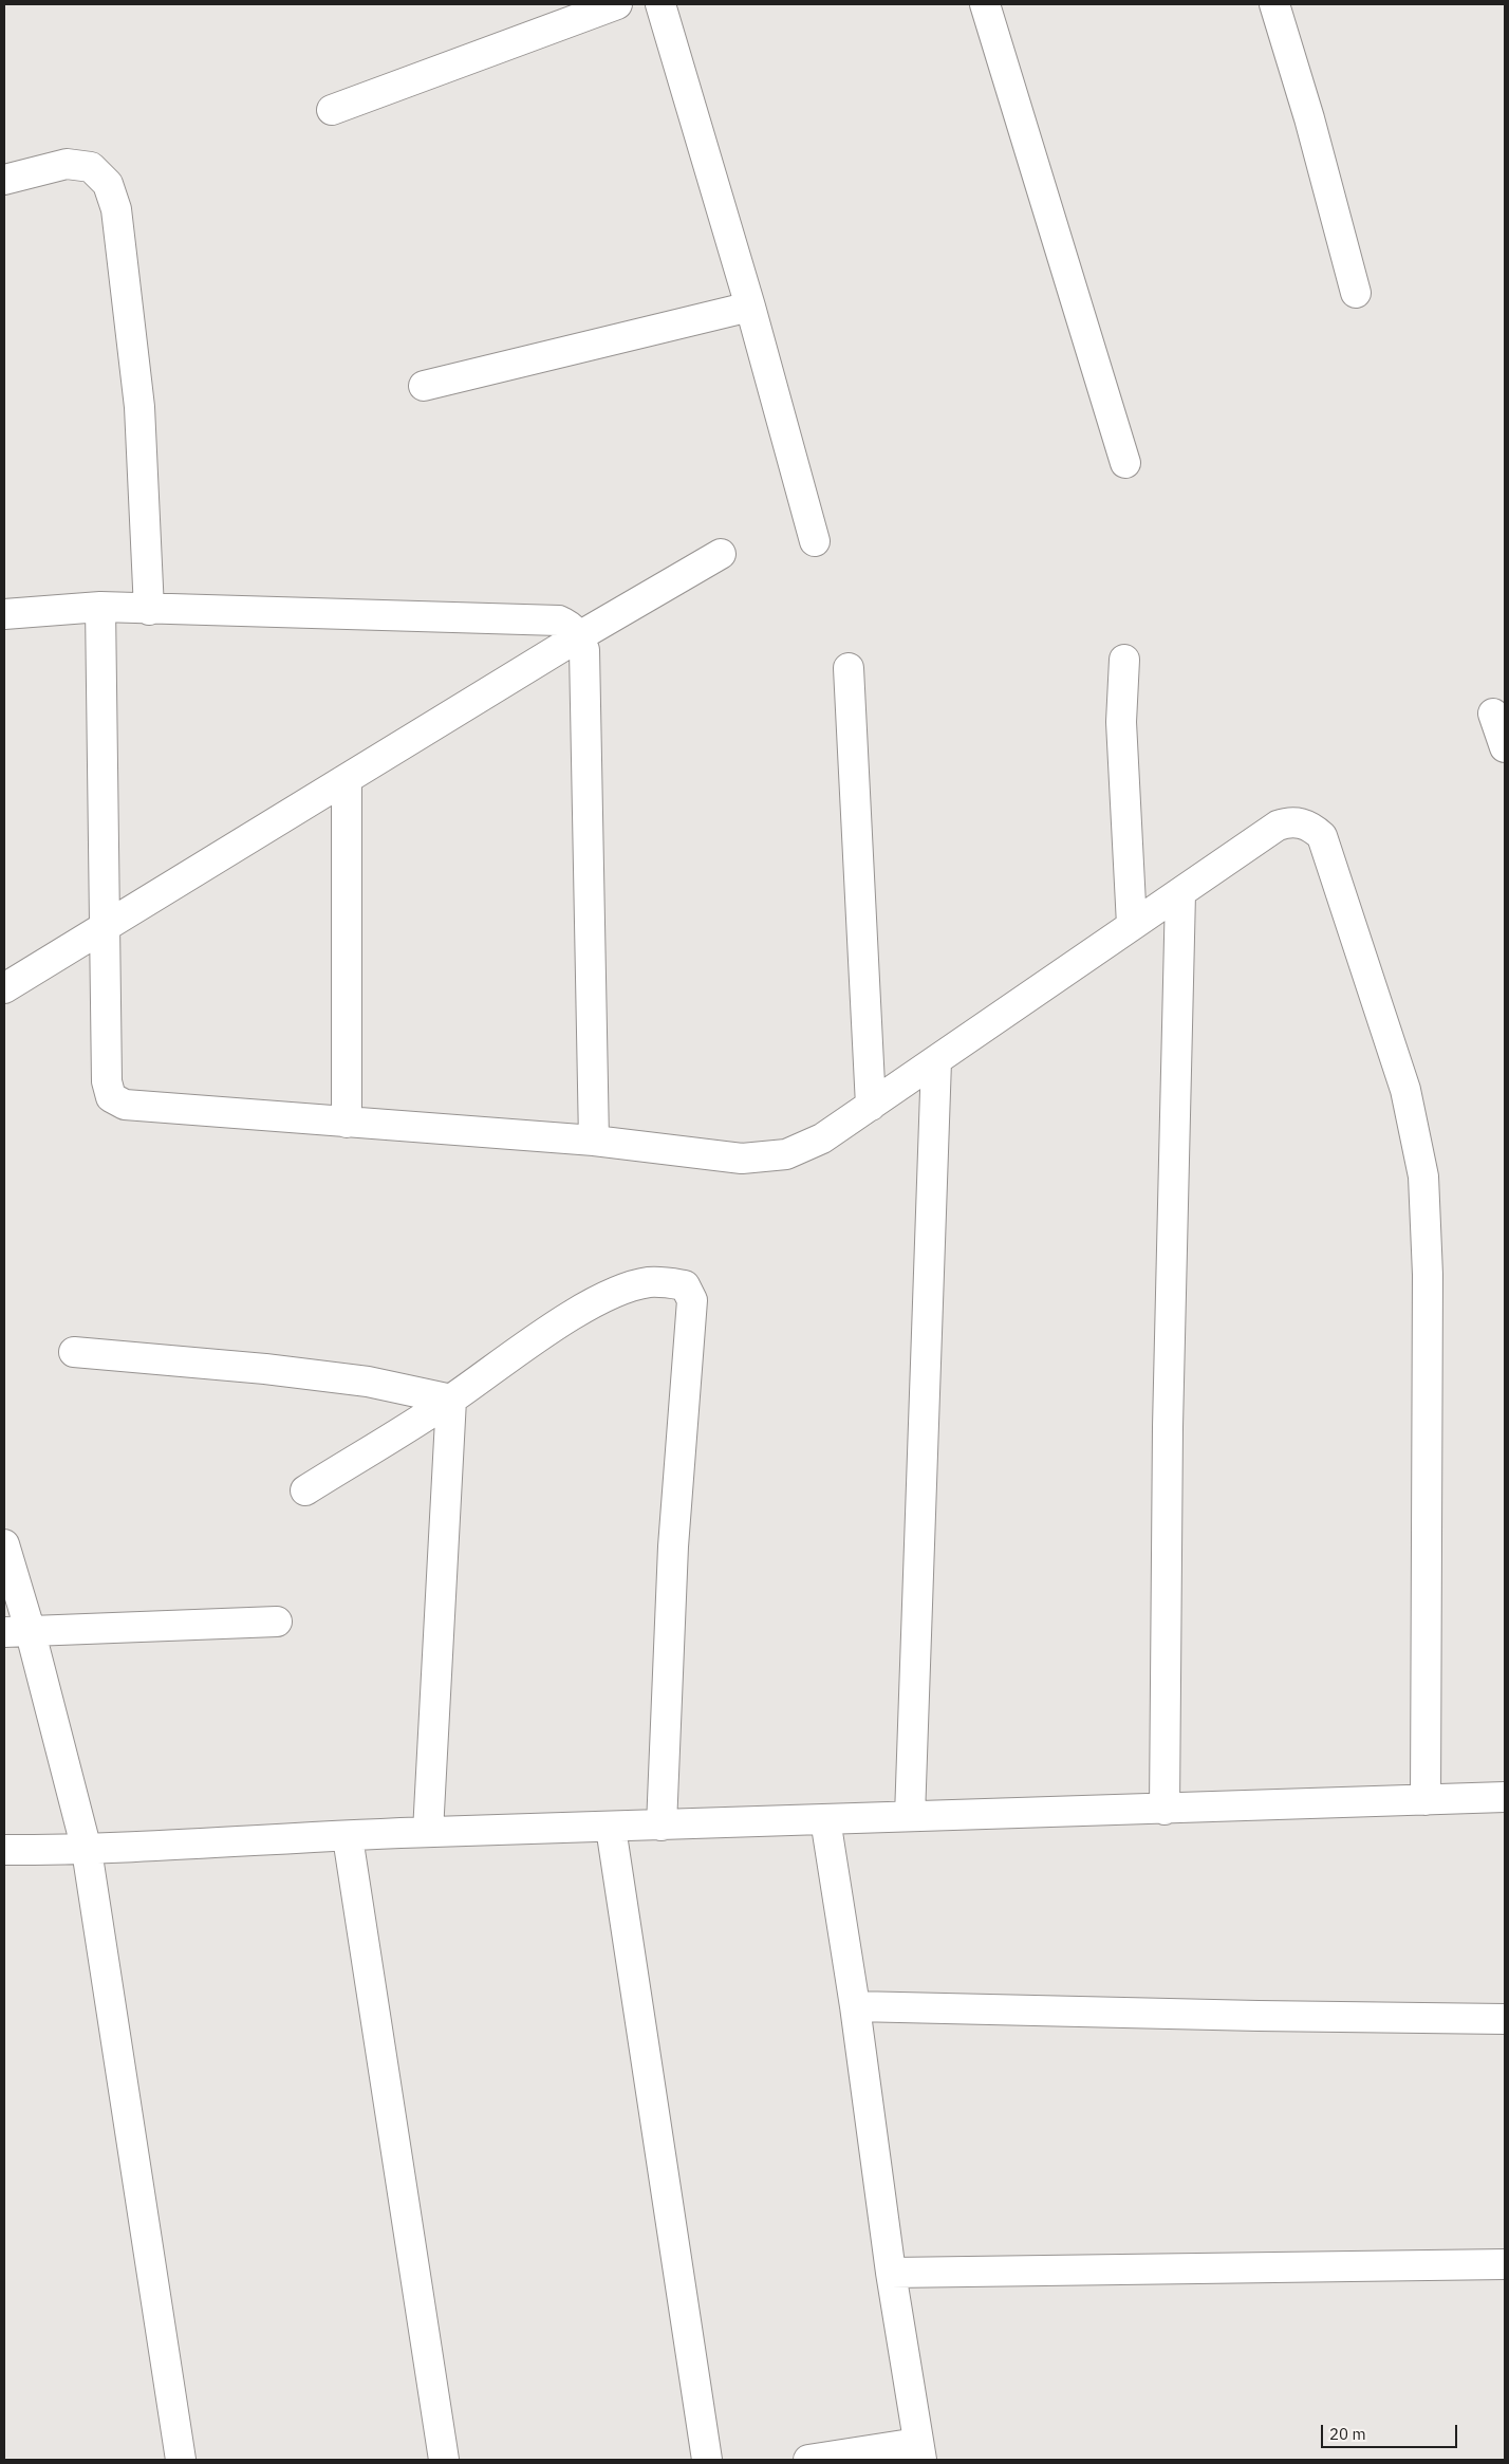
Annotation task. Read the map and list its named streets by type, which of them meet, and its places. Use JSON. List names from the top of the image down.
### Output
{
  "scale_bar": "20 m"
}
